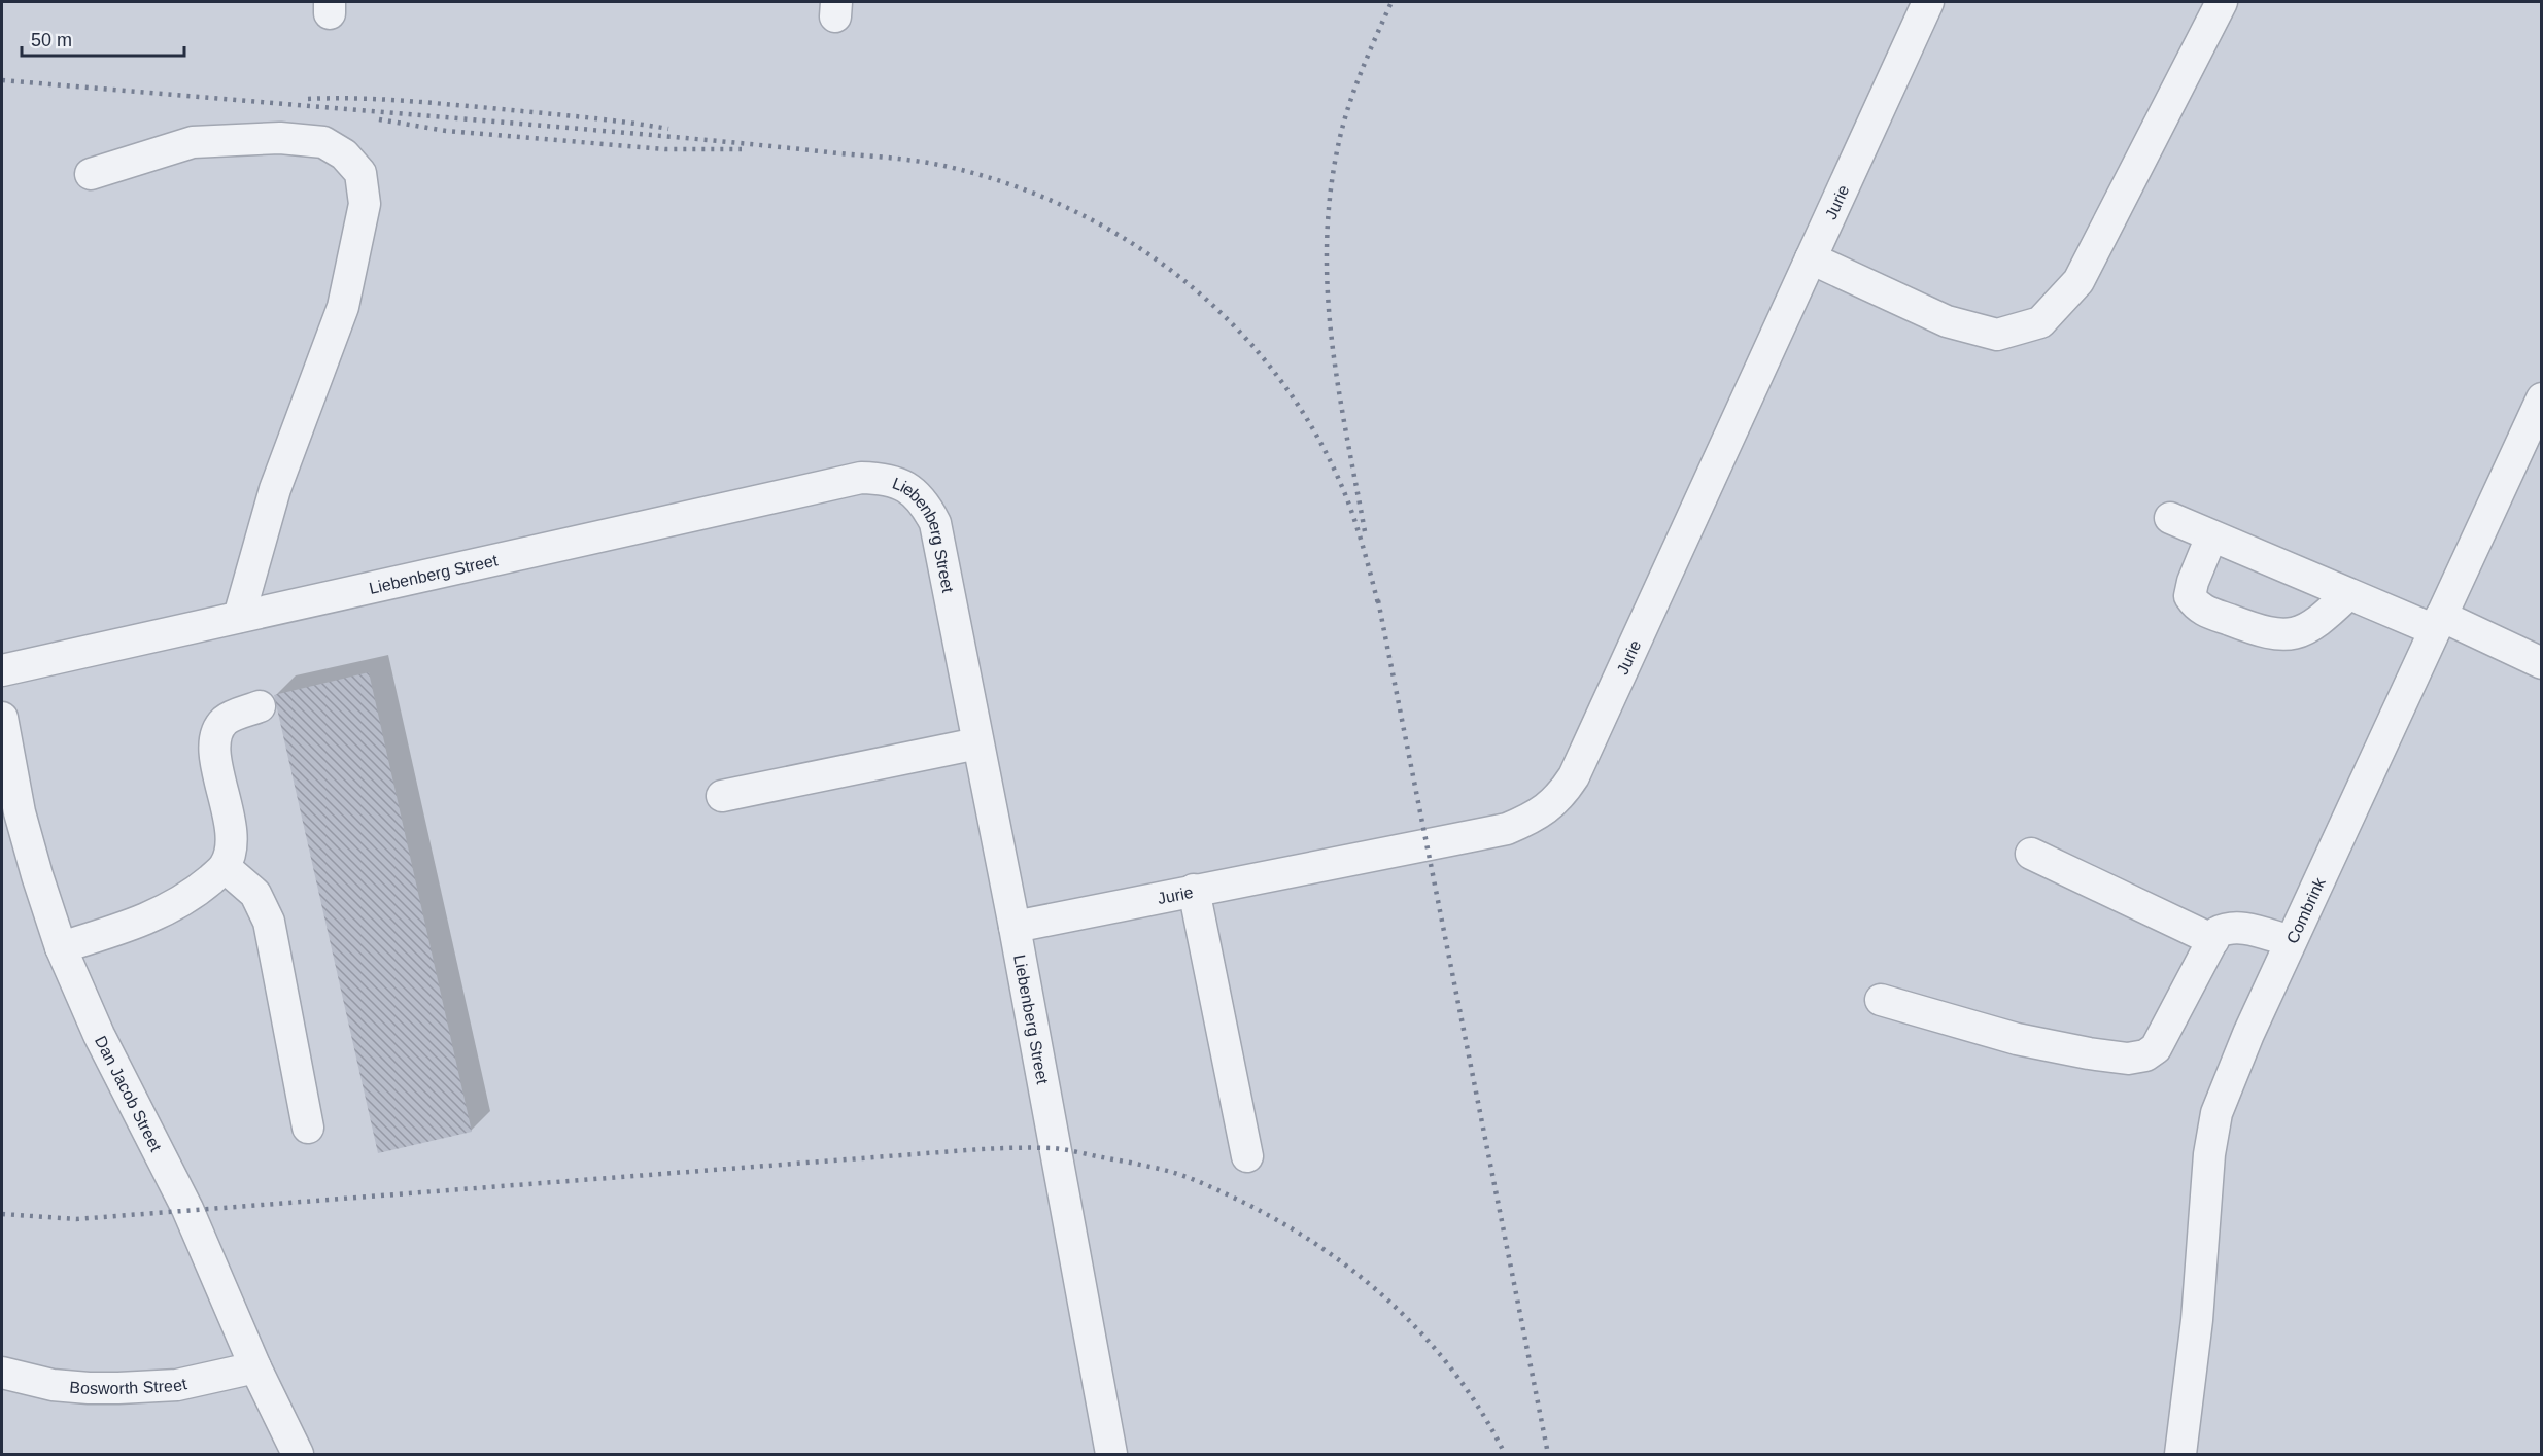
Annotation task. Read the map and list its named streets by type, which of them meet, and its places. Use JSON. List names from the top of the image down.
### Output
{
  "streets": {
    "street": [
      "Jurie",
      "Liebenberg Street",
      "Combrink",
      "Dan Jacob Street",
      "Bosworth Street"
    ]
  },
  "crossings": [
    ["Jurie", "Liebenberg Street"],
    ["Dan Jacob Street", "Bosworth Street"]
  ],
  "scale_bar": "50 m"
}
